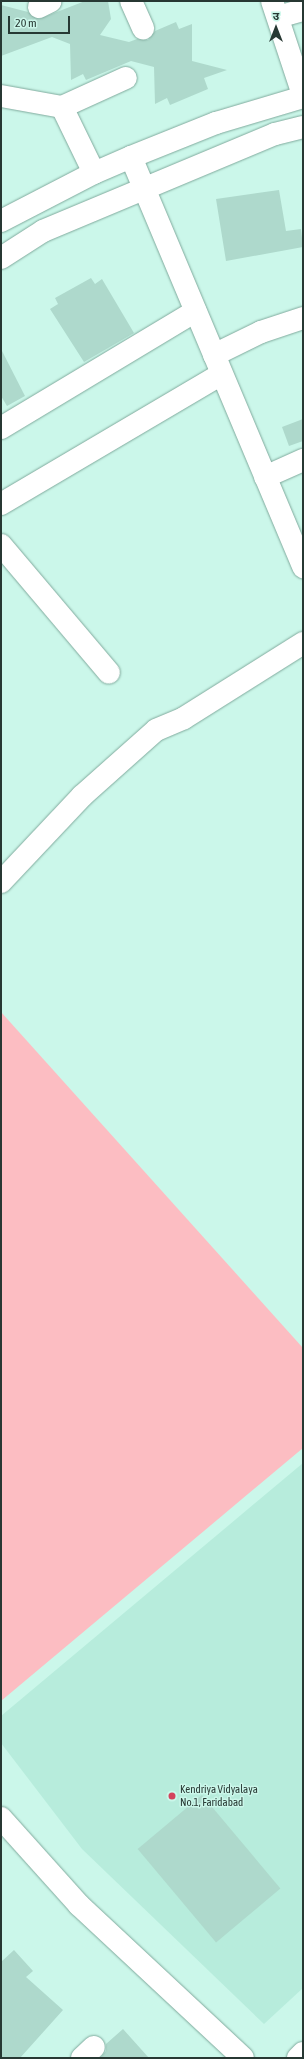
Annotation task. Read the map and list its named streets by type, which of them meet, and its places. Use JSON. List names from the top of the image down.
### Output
{
  "places": ["Kendriya Vidyalaya No.1, Faridabad"],
  "scale_bar": "20 m",
  "north": "top"
}
